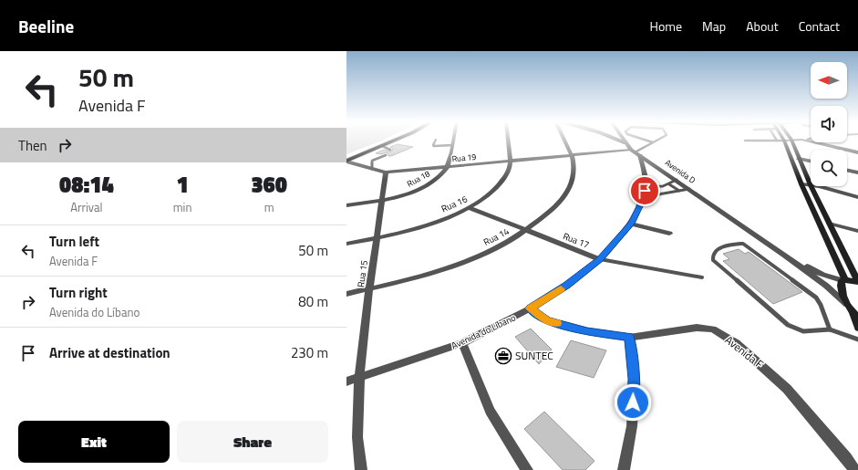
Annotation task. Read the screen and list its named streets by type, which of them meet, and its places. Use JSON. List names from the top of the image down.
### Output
{
  "streets": {
    "street": [
      "Rua 19",
      "Avenida D",
      "Rua 18",
      "Rua 16",
      "Rua 14",
      "Rua 17",
      "Rua 15",
      "Avenida do Líbano",
      "Avenida F"
    ]
  },
  "crossings": [
    ["Rua 19", "Avenida D"],
    ["Rua 19", "Rua 18"],
    ["Rua 19", "Rua 16"],
    ["Rua 19", "Rua 14"],
    ["Rua 19", "Rua 15"],
    ["Rua 19", "Avenida do Líbano"],
    ["Avenida D", "Avenida do Líbano"],
    ["Rua 18", "Rua 15"],
    ["Rua 16", "Rua 17"],
    ["Rua 16", "Rua 15"],
    ["Rua 14", "Rua 17"],
    ["Rua 14", "Rua 15"],
    ["Rua 17", "Avenida do Líbano"],
    ["Rua 15", "Avenida do Líbano"],
    ["Avenida do Líbano", "Avenida F"]
  ],
  "places": {
    "office": ["SUNTEC"]
  },
  "north": "left",
  "page": {
    "header": "Beeline",
    "nav": [
      "Home",
      "Map",
      "About",
      "Contact"
    ],
    "turn": ["50 m", "Avenida F"],
    "then": "Then",
    "eta": [
      "08:14",
      "Arrival",
      "1",
      "min",
      "360",
      "m"
    ],
    "list": [
      {
        "name": "Turn left",
        "note": "Avenida F",
        "value": "50 m"
      },
      {
        "name": "Turn right",
        "note": "Avenida do Líbano",
        "value": "80 m"
      },
      {
        "name": "Arrive at destination",
        "value": "230 m"
      }
    ],
    "buttons": ["Exit", "Share"]
  }
}
